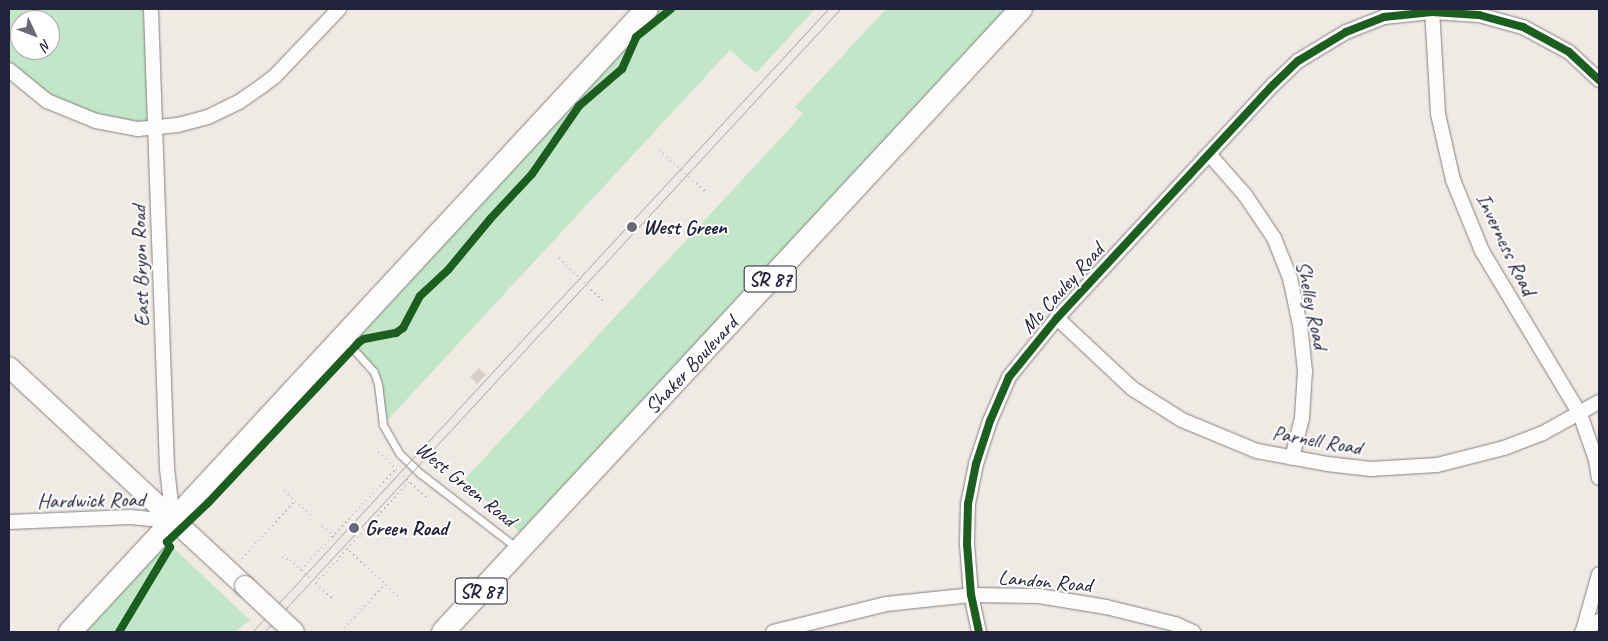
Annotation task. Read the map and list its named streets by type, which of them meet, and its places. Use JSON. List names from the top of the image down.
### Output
{
  "streets": {
    "main road": ["SR 87", "Shaker Boulevard"],
    "street": [
      "Inverness Road",
      "East Bryon Road",
      "Mc Cauley Road",
      "Shelley Road",
      "Parnell Road",
      "Hardwick Road",
      "Landon Road"
    ],
    "lane": ["West Green Road"]
  },
  "crossings": [
    ["Inverness Road", "Mc Cauley Road"],
    ["Inverness Road", "Parnell Road"],
    ["East Bryon Road", "Hardwick Road"],
    ["Mc Cauley Road", "Shelley Road"],
    ["Mc Cauley Road", "Parnell Road"],
    ["Mc Cauley Road", "Landon Road"],
    ["Shelley Road", "Parnell Road"],
    ["Shaker Boulevard", "West Green Road"]
  ],
  "places": ["West Green", "Green Road"],
  "north": "bottom right"
}
